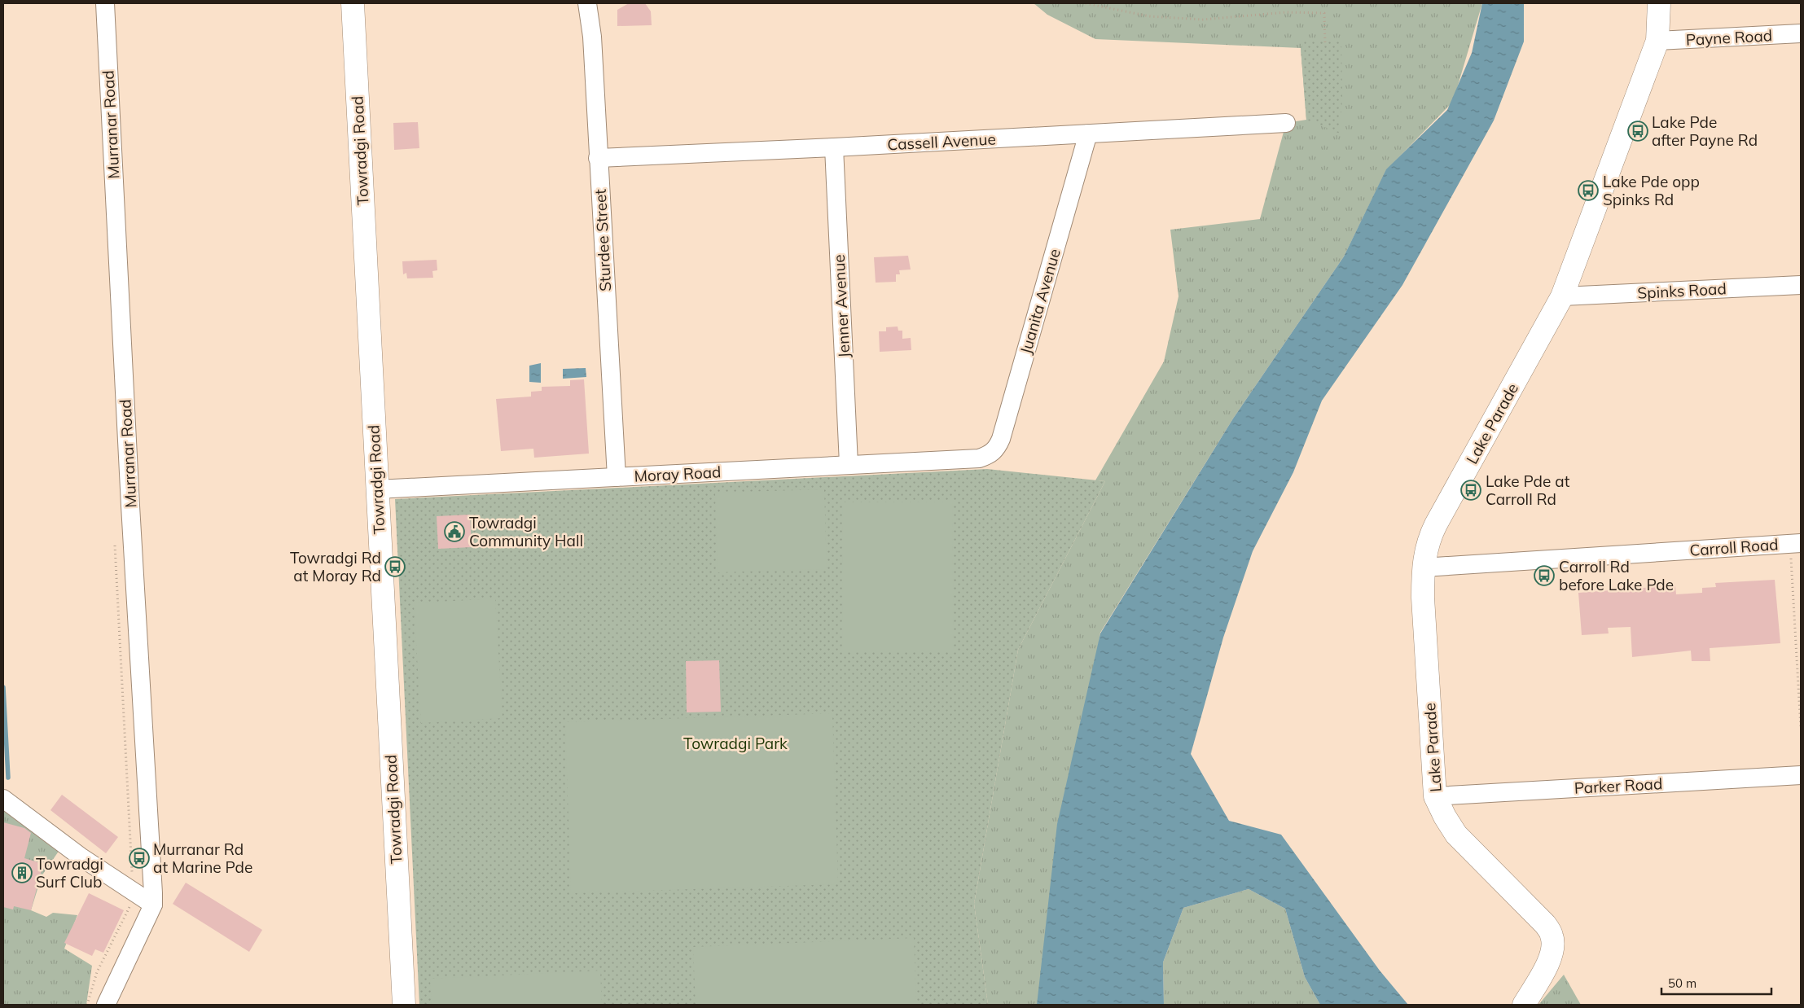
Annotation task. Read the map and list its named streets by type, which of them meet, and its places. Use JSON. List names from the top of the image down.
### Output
{
  "streets": {
    "main road": ["Towradgi Road", "Lake Parade"],
    "street": [
      "Payne Road",
      "Murranar Road",
      "Cassell Avenue",
      "Sturdee Street",
      "Spinks Road",
      "Juanita Avenue",
      "Jenner Avenue",
      "Moray Road",
      "Carroll Road",
      "Parker Road"
    ]
  },
  "crossings": [
    ["Payne Road", "Lake Parade"],
    ["Cassell Avenue", "Sturdee Street"],
    ["Cassell Avenue", "Juanita Avenue"],
    ["Cassell Avenue", "Jenner Avenue"],
    ["Towradgi Road", "Moray Road"],
    ["Sturdee Street", "Moray Road"],
    ["Spinks Road", "Lake Parade"],
    ["Juanita Avenue", "Moray Road"],
    ["Jenner Avenue", "Moray Road"],
    ["Lake Parade", "Carroll Road"],
    ["Lake Parade", "Parker Road"]
  ],
  "parks": ["Towradgi Park"],
  "places": {
    "bus stop": [
      "Lake Pde after Payne Rd",
      "Lake Pde opp Spinks Rd",
      "Lake Pde at Carroll Rd",
      "Towradgi Rd at Moray Rd",
      "Carroll Rd before Lake Pde",
      "Murranar Rd at Marine Pde"
    ],
    "public building": ["Towradgi Community Hall"],
    "building": ["Towradgi Surf Club"]
  },
  "scale_bar": "50 m"
}
